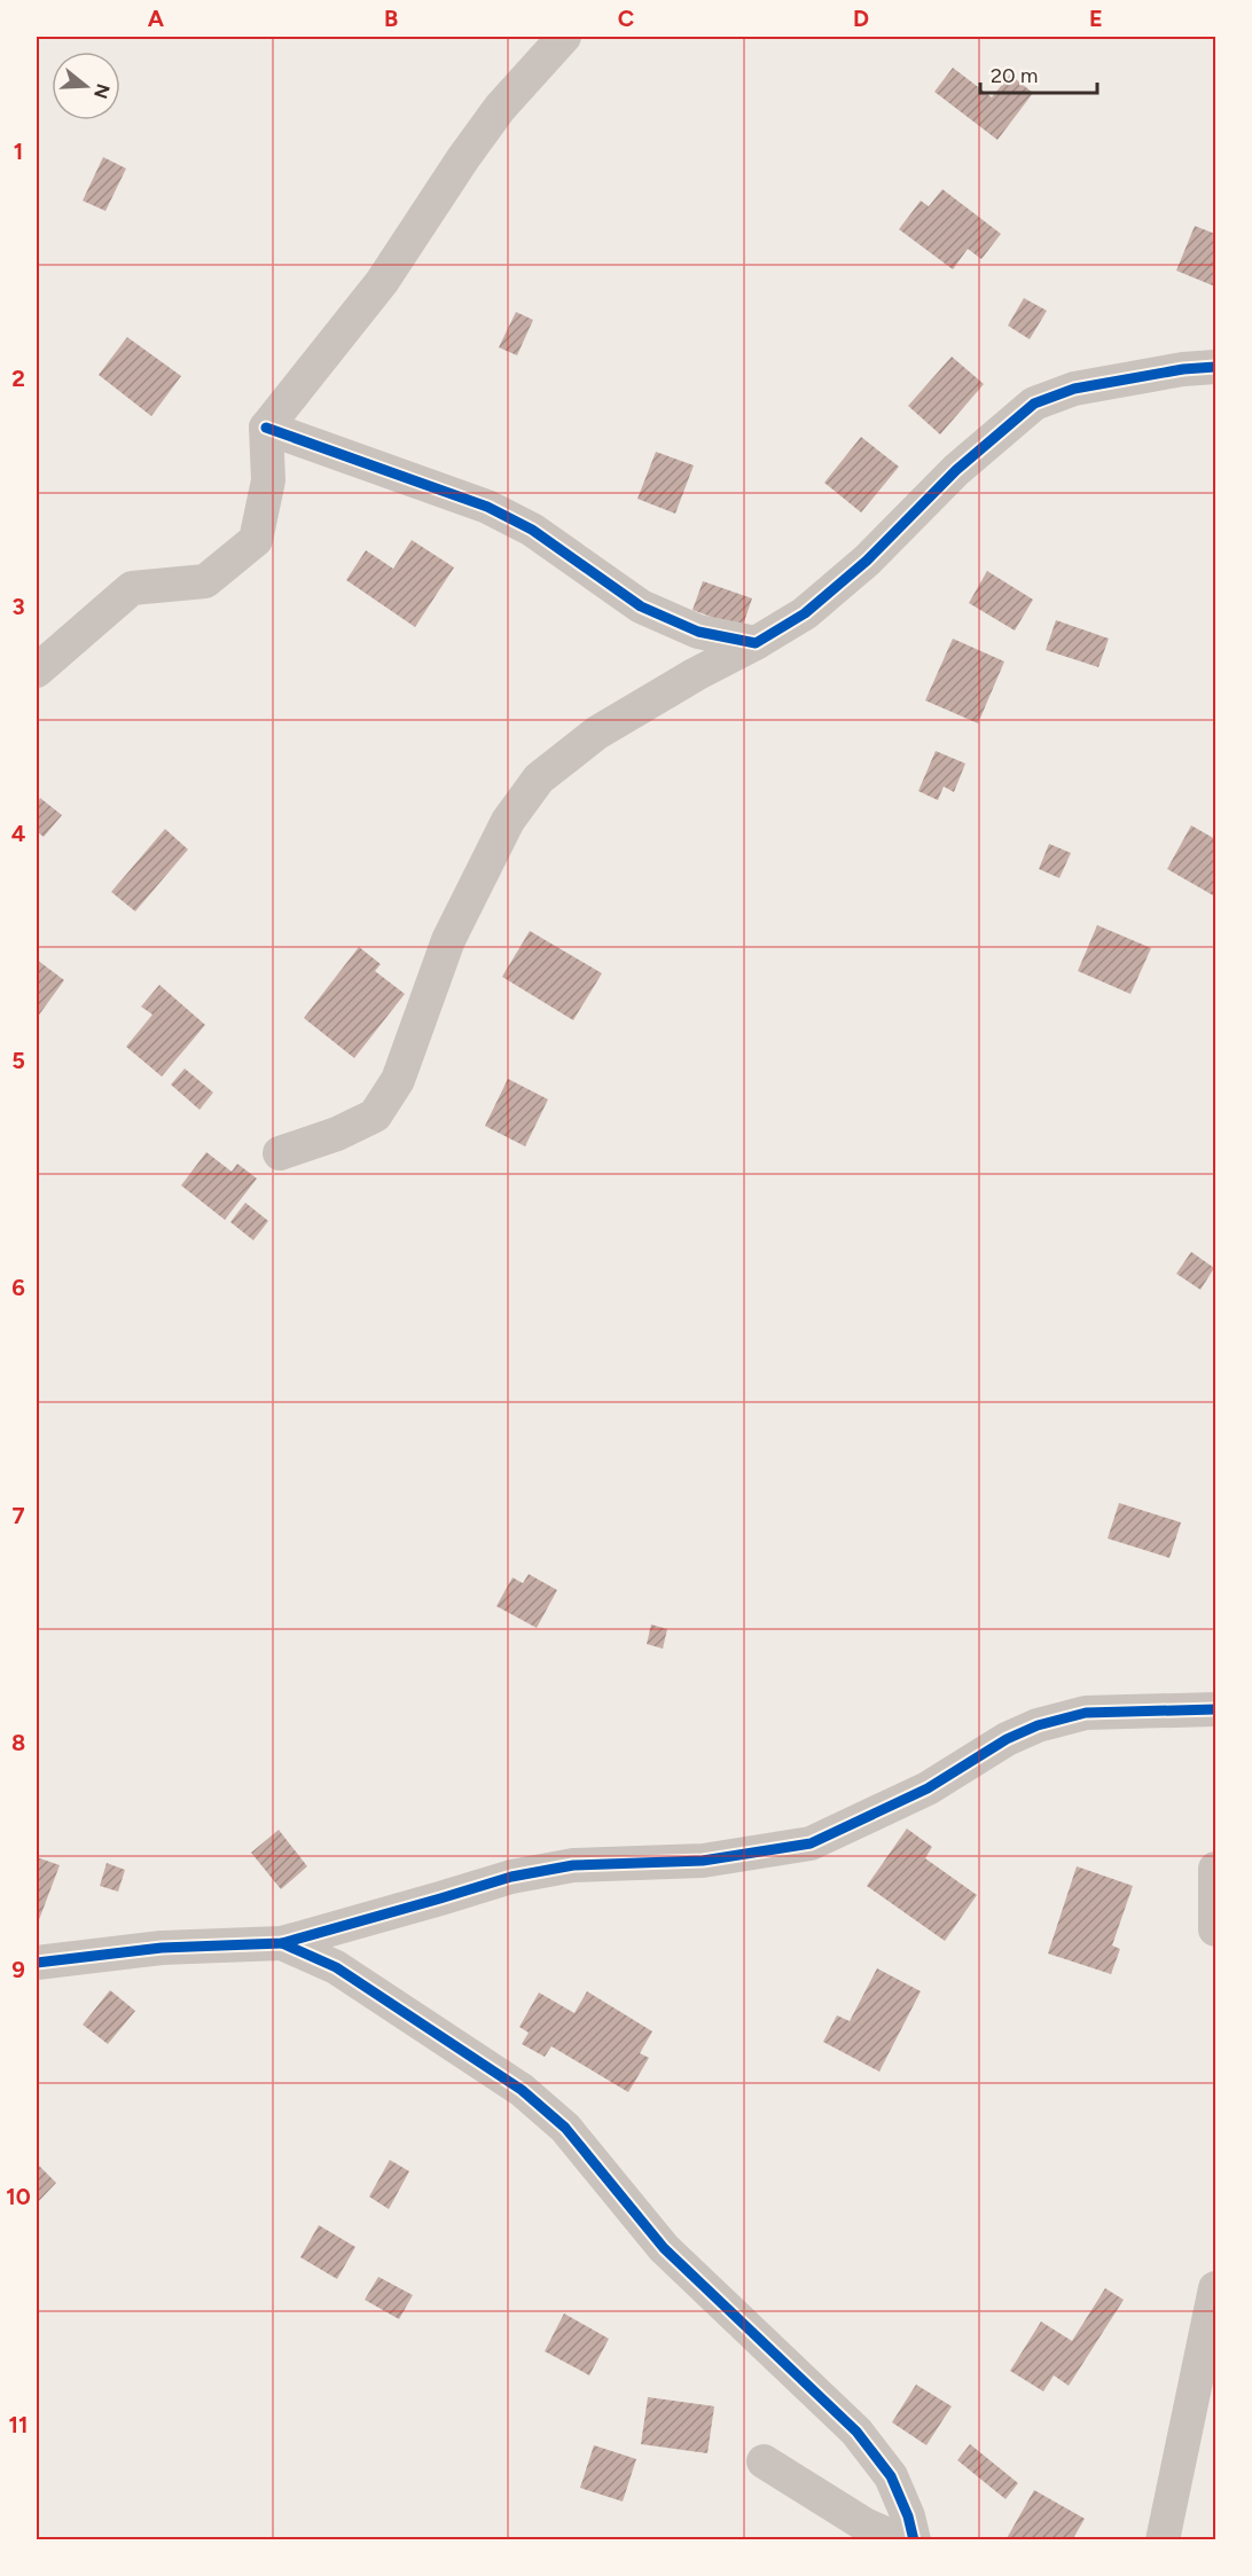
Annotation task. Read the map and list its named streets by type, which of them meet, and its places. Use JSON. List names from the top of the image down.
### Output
{
  "scale_bar": "20 m",
  "north": "right",
  "grid": {
    "columns": [
      "A",
      "B",
      "C",
      "D",
      "E"
    ],
    "rows": [
      "1",
      "2",
      "3",
      "4",
      "5",
      "6",
      "7",
      "8",
      "9",
      "10",
      "11"
    ]
  }
}
